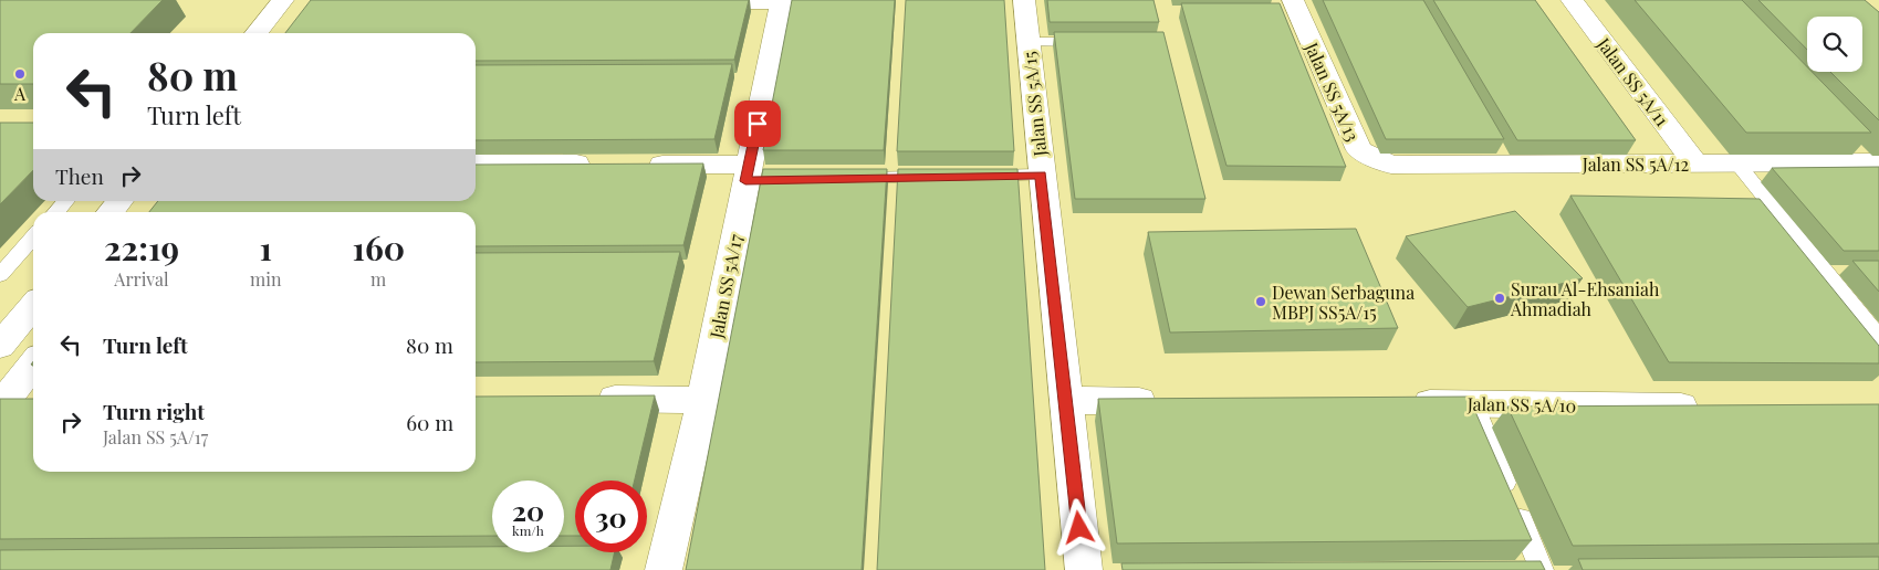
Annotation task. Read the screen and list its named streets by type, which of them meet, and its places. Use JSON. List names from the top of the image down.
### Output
{
  "streets": {
    "street": [
      "Jalan SS 5A/11",
      "Jalan SS 5A/13",
      "Jalan SS 5A/15",
      "Jalan SS 5A/12",
      "Jalan SS 5A/17",
      "Jalan SS 5A/10"
    ]
  },
  "crossings": [
    ["Jalan SS 5A/11", "Jalan SS 5A/12"],
    ["Jalan SS 5A/13", "Jalan SS 5A/12"]
  ],
  "places": ["A", "Surau Al-Ehsaniah Ahmadiah", "Dewan Serbaguna MBPJ SS5A/15"],
  "page": {
    "turn": ["80 m", "Turn left"],
    "then": "Then",
    "eta": [
      "22:19",
      "Arrival",
      "1",
      "min",
      "160",
      "m"
    ],
    "list": [
      {
        "name": "Turn left",
        "value": "80 m"
      },
      {
        "name": "Turn right",
        "note": "Jalan SS 5A/17",
        "value": "60 m"
      }
    ],
    "speed": "20 km/h",
    "limit": "30"
  }
}
